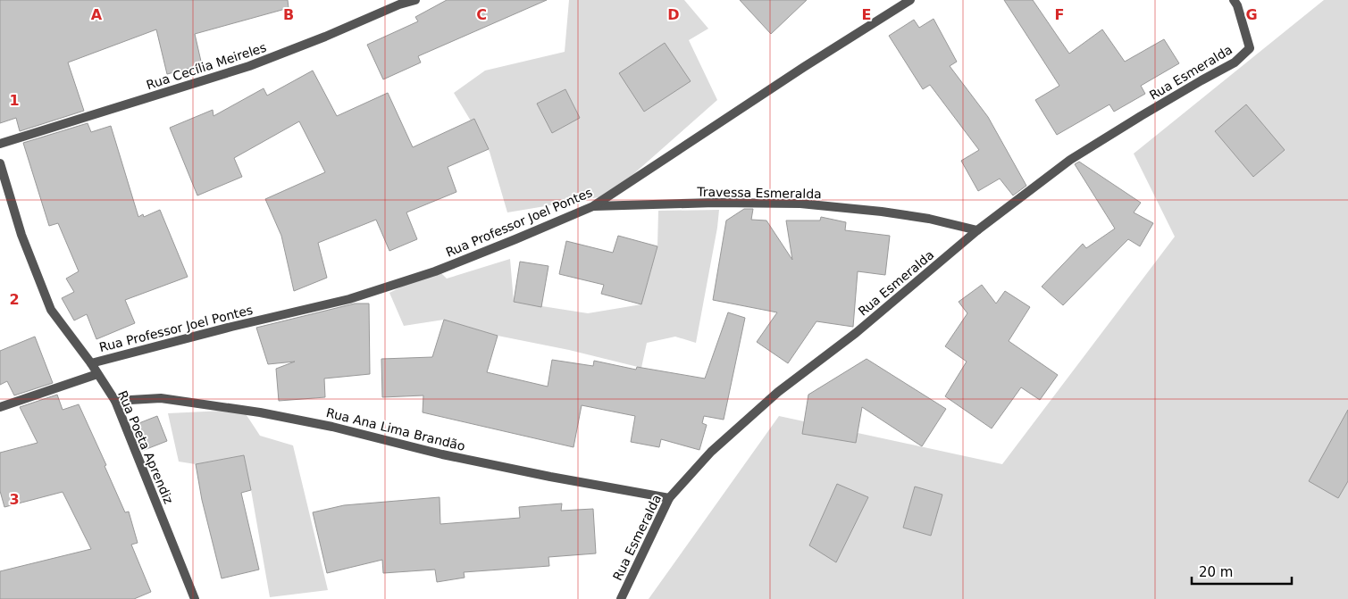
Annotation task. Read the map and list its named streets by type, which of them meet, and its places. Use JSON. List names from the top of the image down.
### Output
{
  "streets": {
    "street": [
      "Rua Cecília Meireles",
      "Rua Esmeralda",
      "Travessa Esmeralda",
      "Rua Professor Joel Pontes",
      "Rua Ana Lima Brandão",
      "Rua Poeta Aprendiz"
    ]
  },
  "crossings": [
    ["Rua Esmeralda", "Travessa Esmeralda"],
    ["Rua Esmeralda", "Rua Ana Lima Brandão"],
    ["Travessa Esmeralda", "Rua Professor Joel Pontes"],
    ["Rua Professor Joel Pontes", "Rua Poeta Aprendiz"],
    ["Rua Ana Lima Brandão", "Rua Poeta Aprendiz"]
  ],
  "scale_bar": "20 m",
  "grid": {
    "columns": [
      "A",
      "B",
      "C",
      "D",
      "E",
      "F",
      "G"
    ],
    "rows": ["1", "2", "3"]
  }
}
